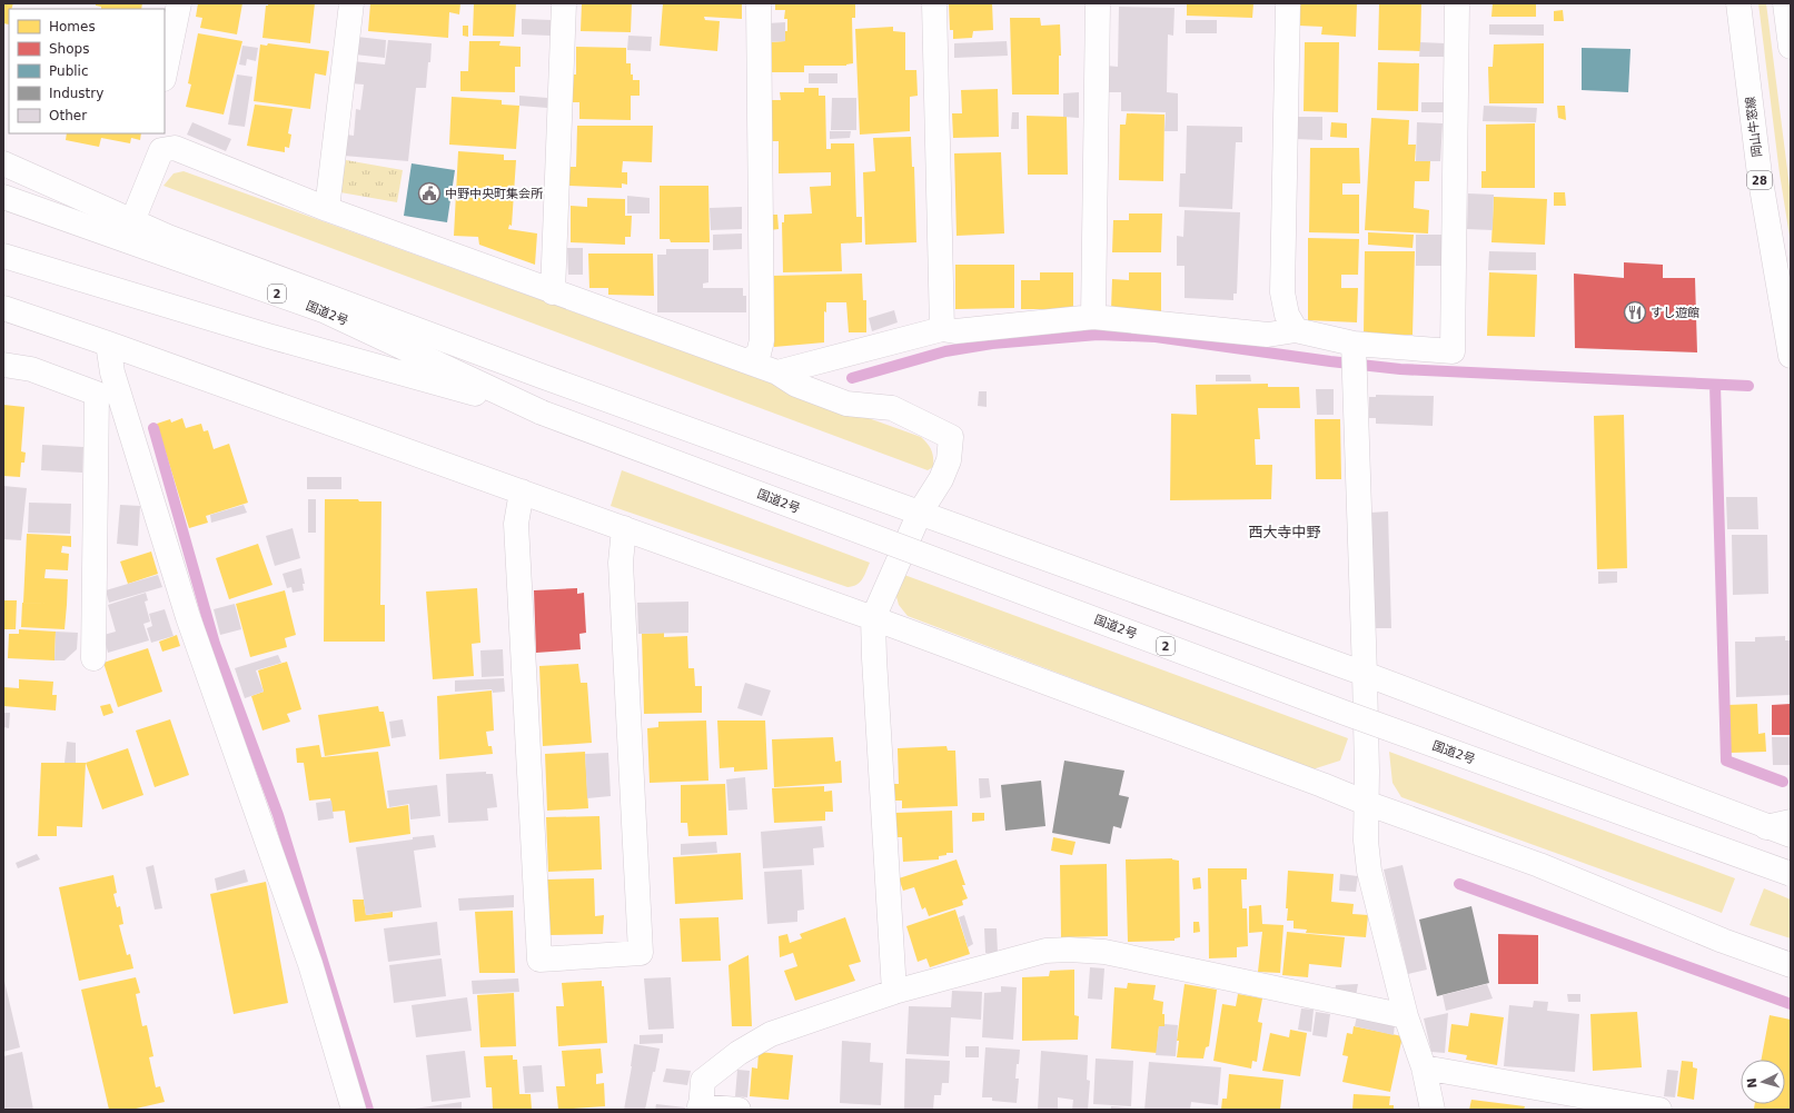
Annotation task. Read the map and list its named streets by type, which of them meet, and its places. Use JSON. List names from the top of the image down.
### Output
{
  "streets": {
    "main road": [
      "岡山牛窓線",
      "28",
      "2",
      "国道2号"
    ]
  },
  "districts": ["西大寺中野"],
  "places": {
    "public building": ["中野中央町集会所"],
    "restaurant": ["すし遊館"]
  },
  "legend": [
    "Homes",
    "Shops",
    "Public",
    "Industry",
    "Other"
  ],
  "north": "left"
}
